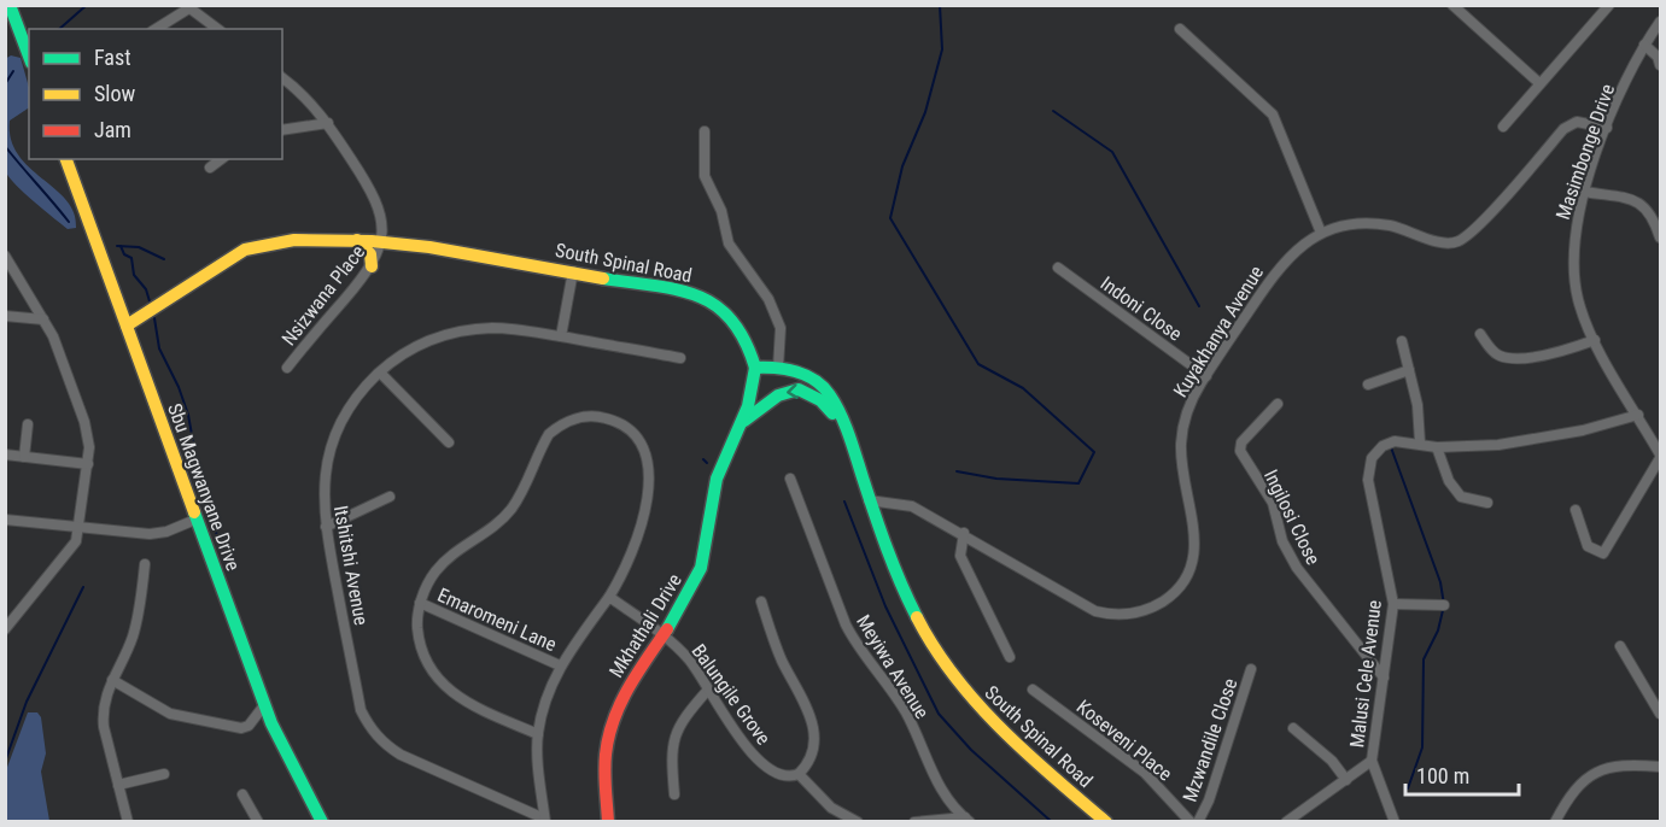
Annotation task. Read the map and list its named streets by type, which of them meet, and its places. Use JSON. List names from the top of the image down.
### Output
{
  "streets": {
    "street": [
      "Masimbonge Drive",
      "South Spinal Road",
      "Nsizwana Place",
      "Indoni Close",
      "Kuyakhanya Avenue",
      "Sbu Magwanyane Drive",
      "Ingilosi Close",
      "Itshitshi Avenue",
      "Emaromeni Lane",
      "Mkhathali Drive",
      "Meyiwa Avenue",
      "Malusi Cele Avenue",
      "Balungile Grove",
      "Koseveni Place",
      "Mzwandile Close"
    ]
  },
  "crossings": [
    ["Masimbonge Drive", "Kuyakhanya Avenue"],
    ["Masimbonge Drive", "Malusi Cele Avenue"],
    ["South Spinal Road", "Nsizwana Place"],
    ["South Spinal Road", "Kuyakhanya Avenue"],
    ["South Spinal Road", "Sbu Magwanyane Drive"],
    ["South Spinal Road", "Mkhathali Drive"],
    ["Indoni Close", "Kuyakhanya Avenue"],
    ["Ingilosi Close", "Malusi Cele Avenue"],
    ["Mkhathali Drive", "Balungile Grove"]
  ],
  "legend": ["Fast", "Slow", "Jam"],
  "scale_bar": "100 m"
}
